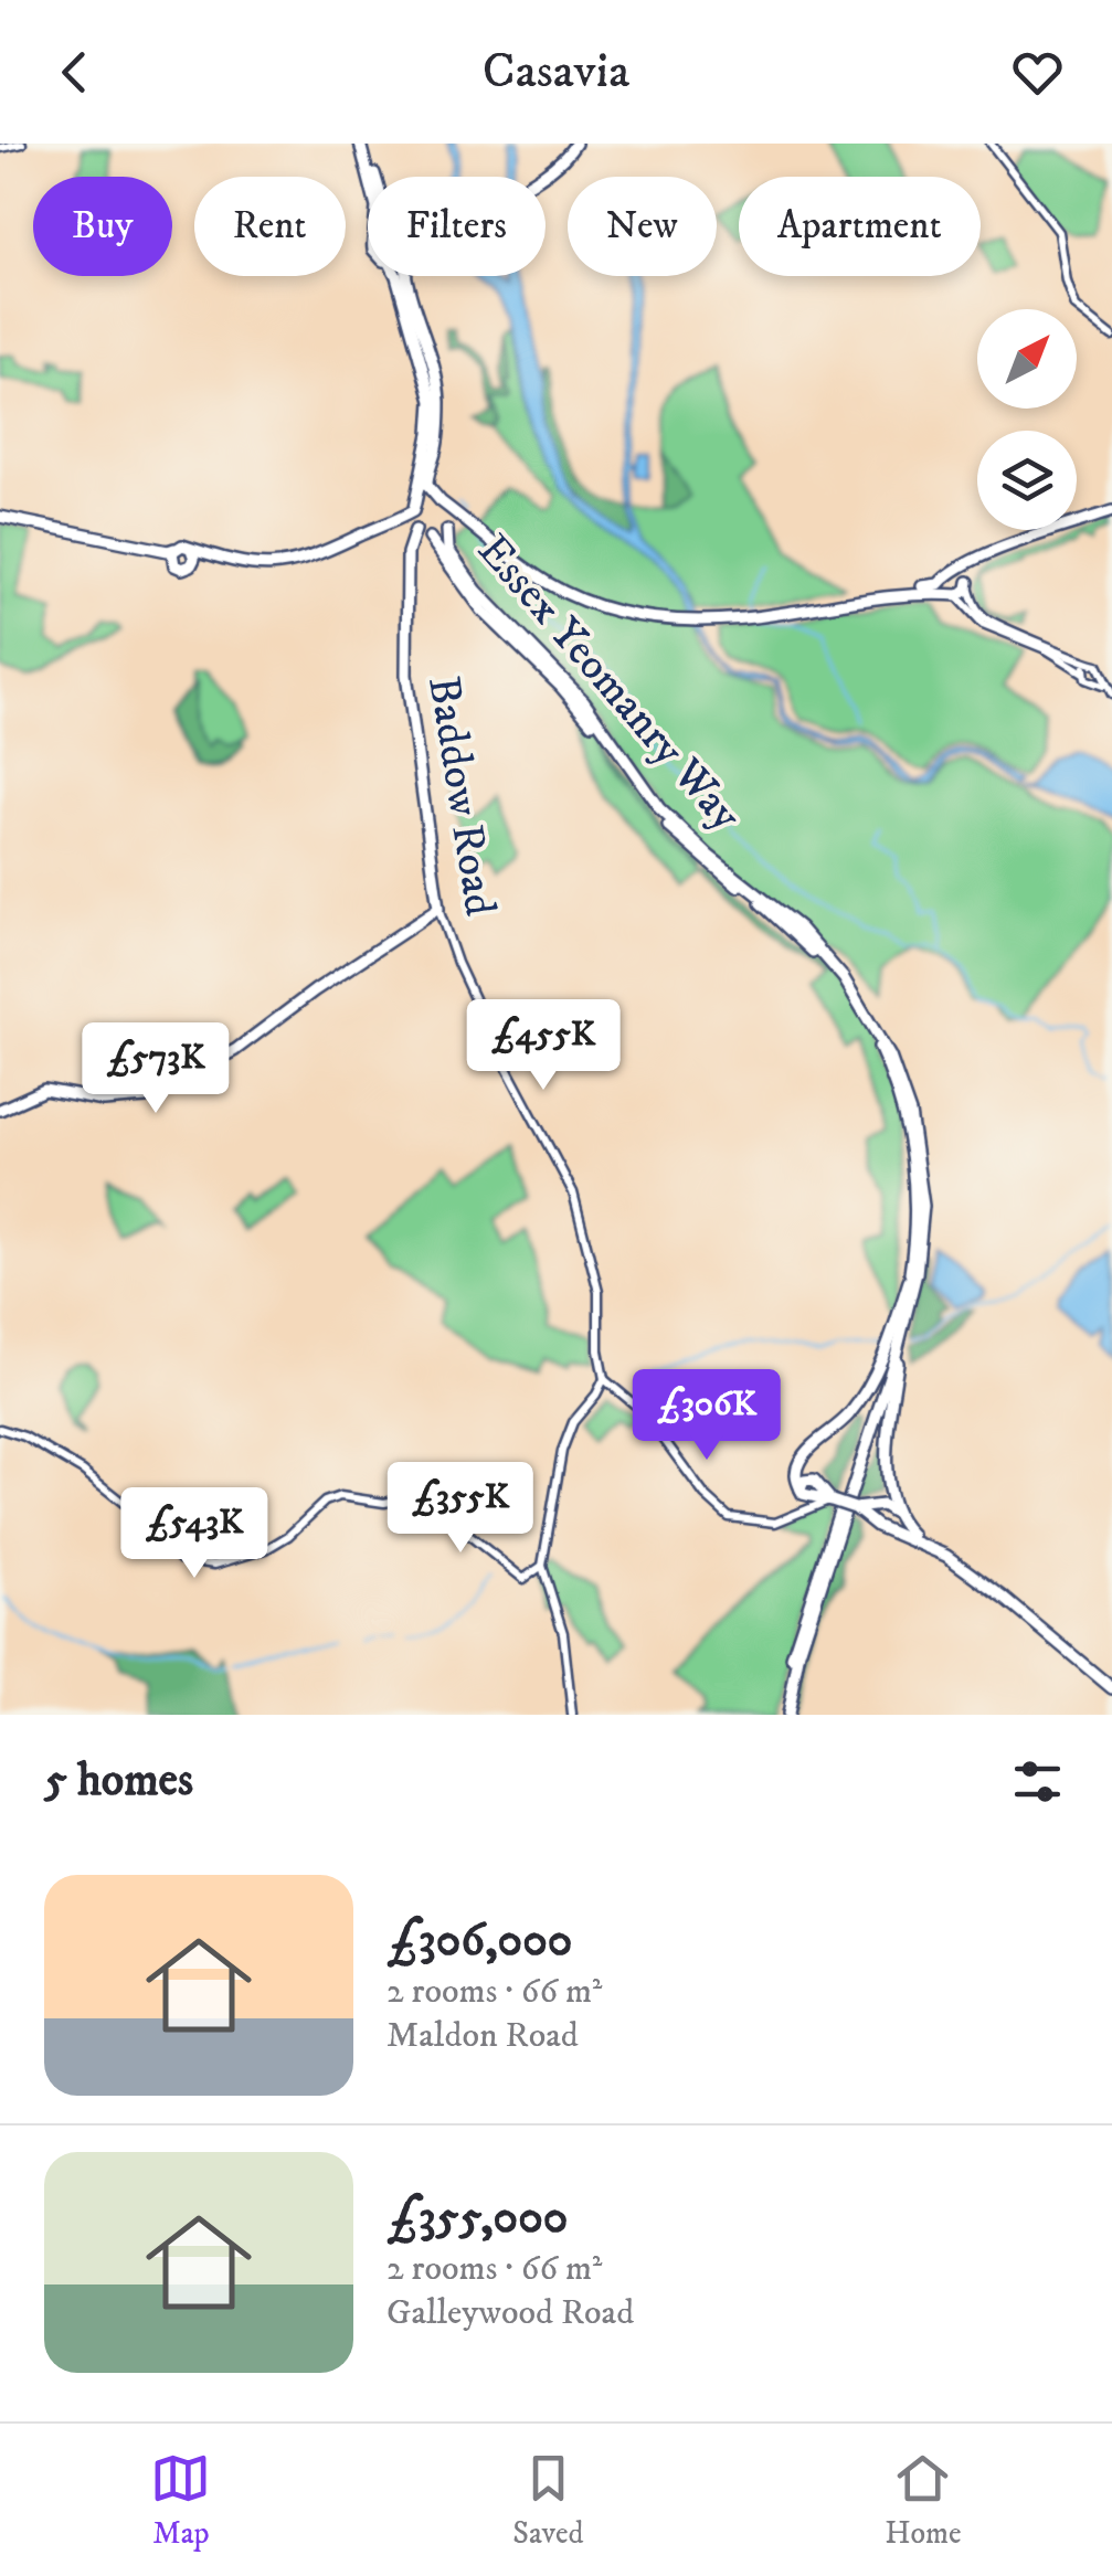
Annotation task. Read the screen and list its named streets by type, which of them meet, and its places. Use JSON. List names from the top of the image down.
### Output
{
  "streets": {
    "main road": ["Essex Yeomanry Way", "Baddow Road"]
  },
  "crossings": [
    ["Essex Yeomanry Way", "Baddow Road"]
  ],
  "north": "top right",
  "page": {
    "header": "Casavia",
    "chip": [
      "Buy",
      "Rent",
      "Filters",
      "New",
      "Apartment"
    ],
    "price": [
      "£455K",
      "£573K",
      "£306K",
      "£355K",
      "£543K"
    ],
    "heading": "5 homes",
    "list": [
      {
        "name": "£306,000",
        "note": "2 rooms · 66 m² · Maldon Road"
      },
      {
        "name": "£355,000",
        "note": "2 rooms · 66 m² · Galleywood Road"
      }
    ],
    "tabs": ["Map", "Saved", "Home"]
  }
}
